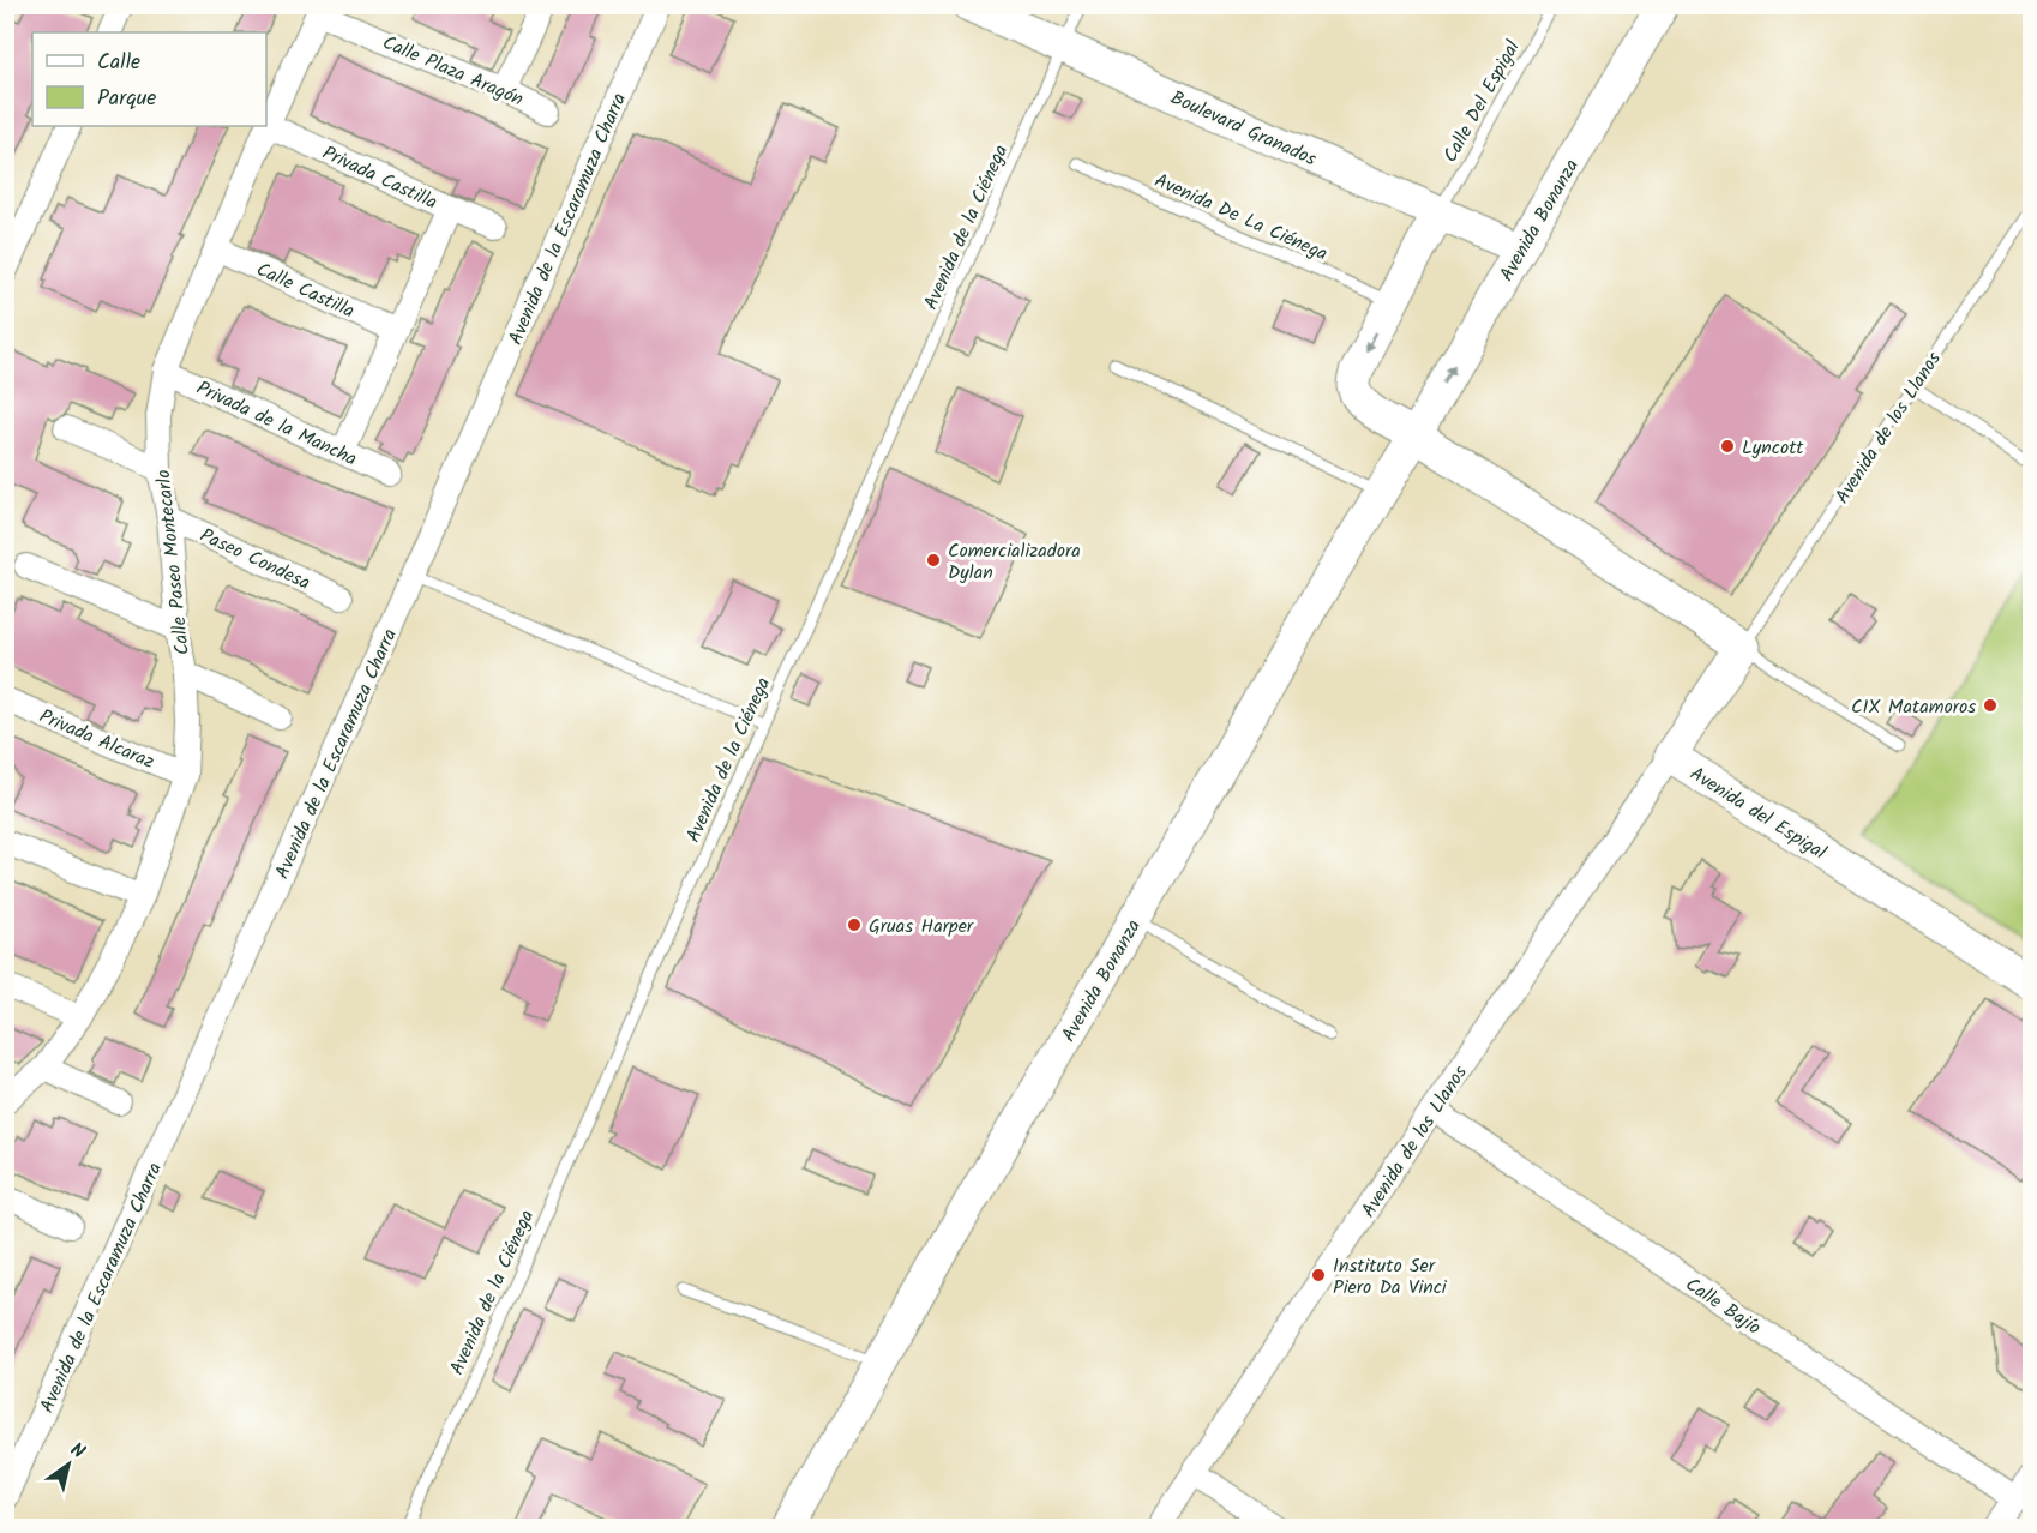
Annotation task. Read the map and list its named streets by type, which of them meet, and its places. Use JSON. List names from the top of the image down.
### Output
{
  "streets": {
    "street": [
      "Calle Plaza Aragón",
      "Boulevard Granados",
      "Privada Castilla",
      "Avenida de la Escaramuza Charra",
      "Avenida Bonanza",
      "Calle Castilla",
      "Privada de la Mancha",
      "Avenida de los Llanos",
      "Paseo Condesa",
      "Calle Paseo Montecarlo",
      "Privada Alcaraz",
      "Avenida del Espigal",
      "Calle Bajío"
    ],
    "lane": ["Calle Del Espigal", "Avenida De La Ciénega", "Avenida de la Ciénega"]
  },
  "crossings": [
    ["Calle Plaza Aragón", "Calle Paseo Montecarlo"],
    ["Calle Del Espigal", "Boulevard Granados"],
    ["Boulevard Granados", "Avenida Bonanza"],
    ["Boulevard Granados", "Avenida de la Ciénega"],
    ["Privada Castilla", "Calle Paseo Montecarlo"],
    ["Calle Castilla", "Calle Paseo Montecarlo"],
    ["Privada de la Mancha", "Calle Paseo Montecarlo"],
    ["Avenida de los Llanos", "Avenida del Espigal"],
    ["Avenida de los Llanos", "Calle Bajío"],
    ["Paseo Condesa", "Calle Paseo Montecarlo"],
    ["Calle Paseo Montecarlo", "Privada Alcaraz"]
  ],
  "places": [
    "Lyncott",
    "Comercializadora Dylan",
    "CIX Matamoros",
    "Gruas Harper",
    "Instituto Ser Piero Da Vinci"
  ],
  "legend": ["Calle", "Parque"],
  "north": "top right"
}
